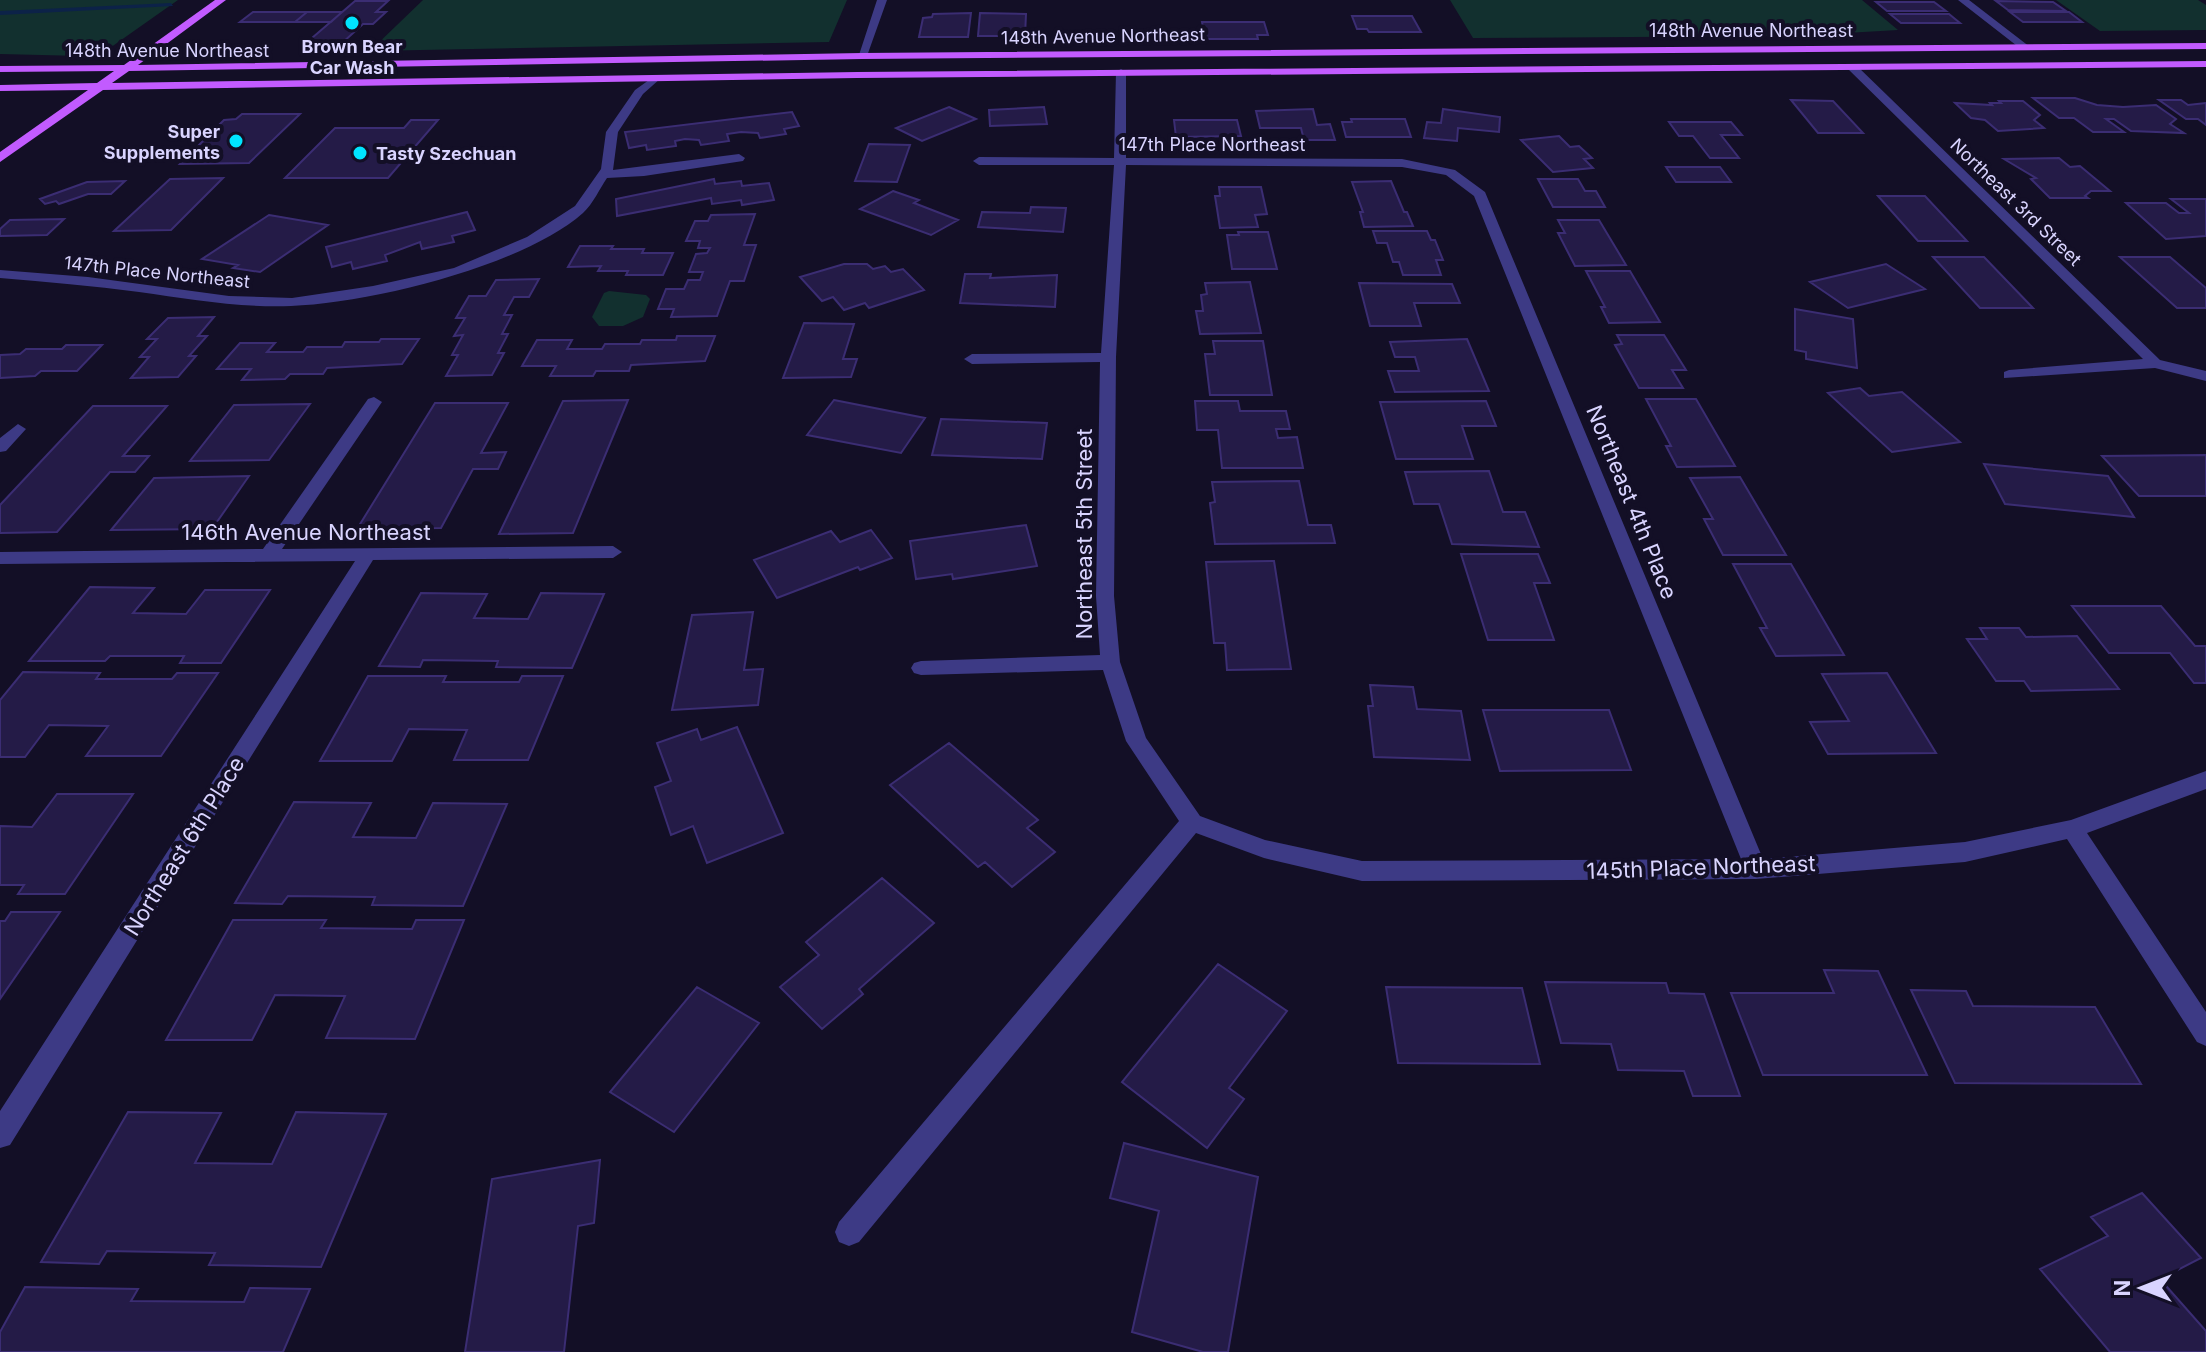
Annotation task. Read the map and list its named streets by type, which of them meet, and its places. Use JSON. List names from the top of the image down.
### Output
{
  "streets": {
    "main road": ["148th Avenue Northeast"],
    "street": [
      "147th Place Northeast",
      "Northeast 3rd Street",
      "Northeast 4th Place",
      "146th Avenue Northeast",
      "Northeast 5th Street",
      "Northeast 6th Place",
      "145th Place Northeast"
    ]
  },
  "crossings": [
    ["148th Avenue Northeast", "Northeast 3rd Street"],
    ["148th Avenue Northeast", "Northeast 5th Street"],
    ["147th Place Northeast", "Northeast 4th Place"],
    ["147th Place Northeast", "Northeast 5th Street"],
    ["Northeast 4th Place", "145th Place Northeast"],
    ["146th Avenue Northeast", "Northeast 6th Place"],
    ["Northeast 5th Street", "145th Place Northeast"]
  ],
  "places": ["Brown Bear Car Wash", "Super Supplements", "Tasty Szechuan"],
  "north": "left"
}
